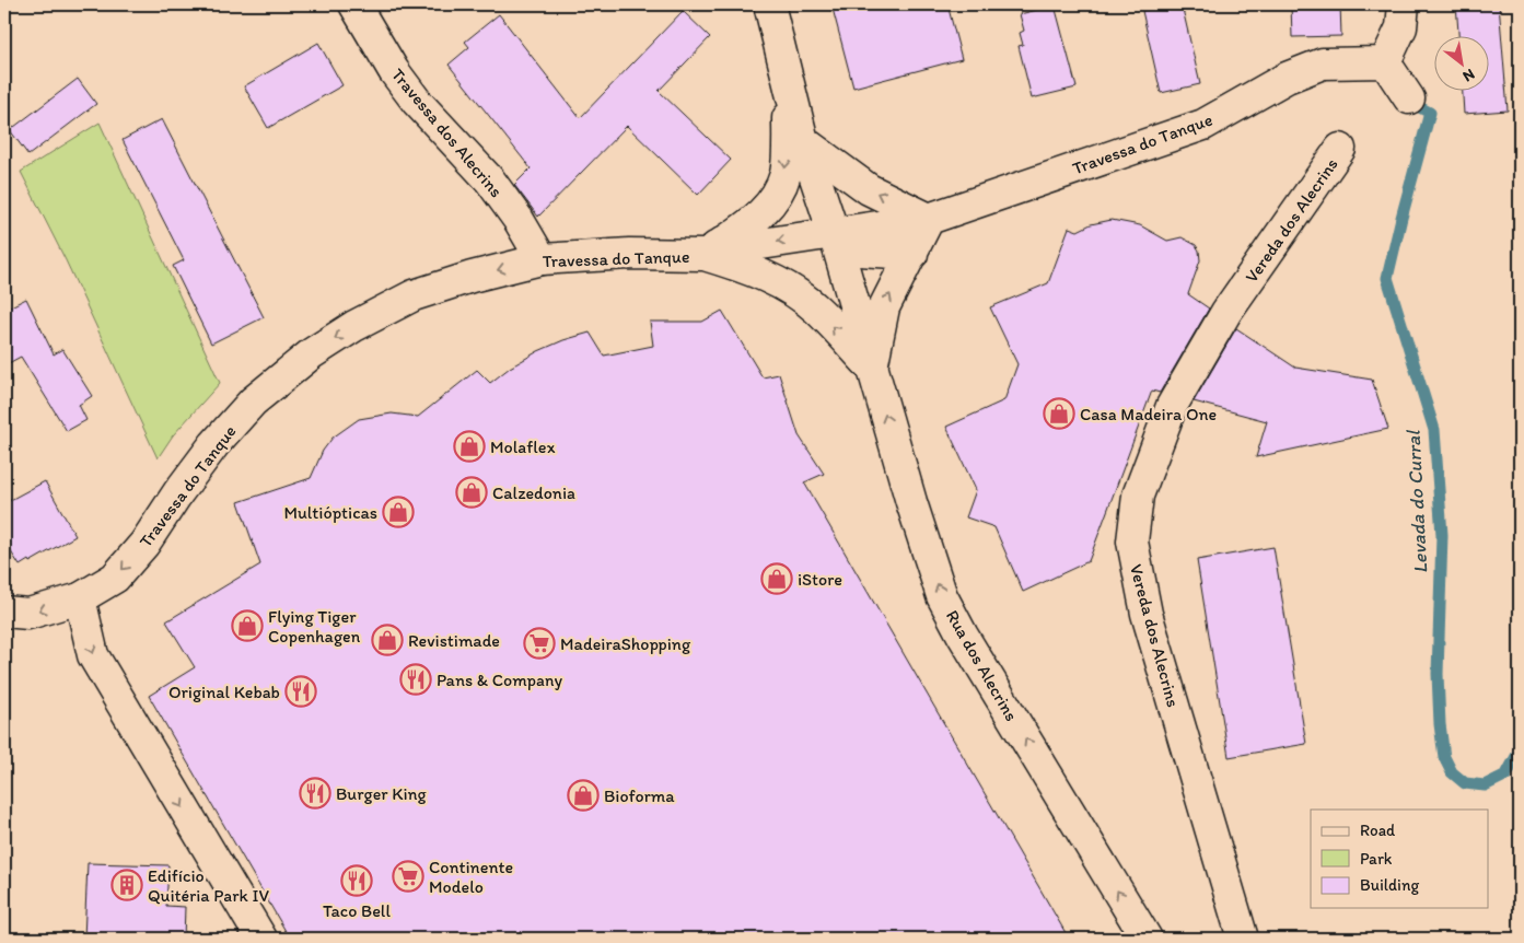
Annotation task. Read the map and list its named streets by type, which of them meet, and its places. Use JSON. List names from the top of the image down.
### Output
{
  "streets": {
    "street": [
      "Travessa dos Alecrins",
      "Travessa do Tanque",
      "Vereda dos Alecrins",
      "Rua dos Alecrins"
    ]
  },
  "crossings": [
    ["Travessa dos Alecrins", "Travessa do Tanque"],
    ["Travessa do Tanque", "Rua dos Alecrins"]
  ],
  "one_way": ["Travessa do Tanque"],
  "water": ["Levada do Curral"],
  "places": {
    "shop": [
      "Casa Madeira One",
      "Molaflex",
      "Calzedonia",
      "Multiópticas",
      "iStore",
      "Flying Tiger Copenhagen",
      "Revistimade",
      "Bioforma"
    ],
    "supermarket": ["MadeiraShopping", "Continente Modelo"],
    "restaurant": [
      "Pans & Company",
      "Original Kebab",
      "Burger King",
      "Taco Bell"
    ],
    "building": ["Edifício Quitéria Park IV"]
  },
  "legend": ["Road", "Park", "Building"],
  "north": "bottom right"
}
